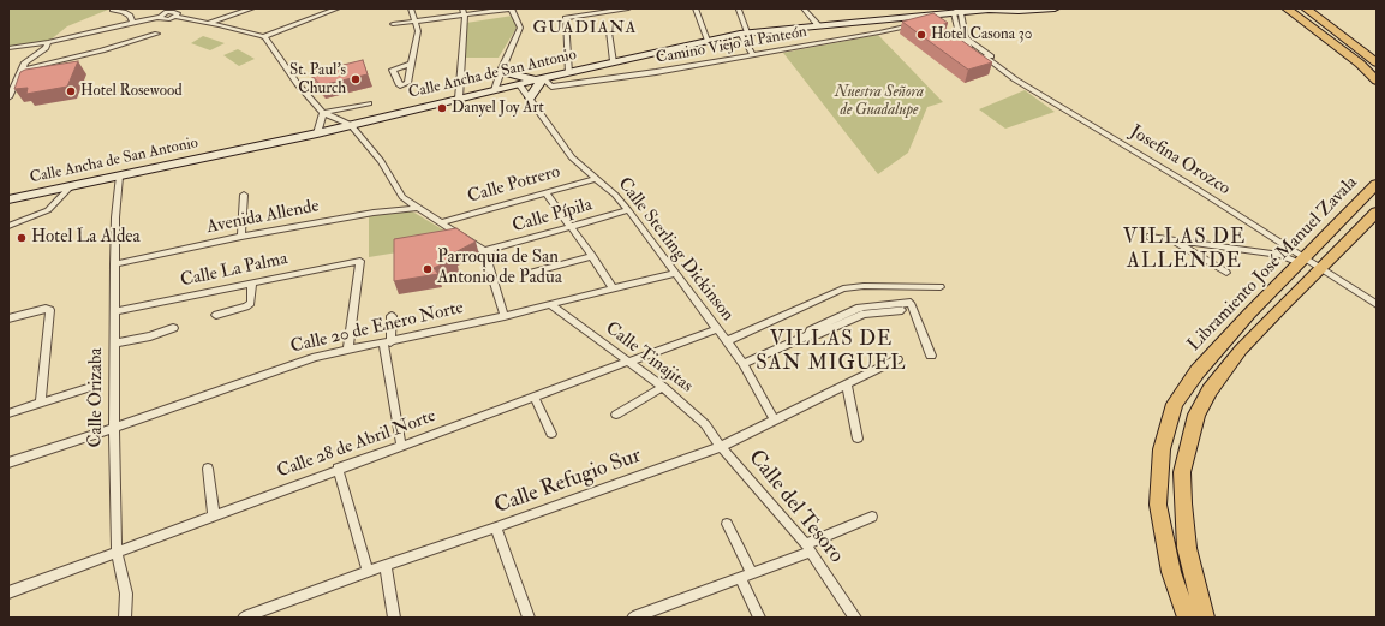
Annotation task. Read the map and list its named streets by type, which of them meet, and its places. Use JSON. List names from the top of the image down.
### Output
{
  "streets": {
    "main road": ["Calle Ancha de San Antonio", "Libramiento José Manuel Zavala"],
    "street": [
      "Camino Viejo al Panteón",
      "Josefina Orozco",
      "Calle Potrero",
      "Calle Pípila",
      "Avenida Allende",
      "Calle Sterling Dickinson",
      "Calle La Palma",
      "Calle 20 de Enero Norte",
      "Calle Tinajitas",
      "Calle Orizaba",
      "Calle 28 de Abril Norte",
      "Calle Refugio Sur",
      "Calle del Tesoro"
    ]
  },
  "crossings": [
    ["Camino Viejo al Panteón", "Calle Ancha de San Antonio"],
    ["Calle Ancha de San Antonio", "Josefina Orozco"],
    ["Calle Ancha de San Antonio", "Calle Orizaba"],
    ["Josefina Orozco", "Libramiento José Manuel Zavala"],
    ["Calle Potrero", "Calle Sterling Dickinson"],
    ["Calle Pípila", "Calle Sterling Dickinson"],
    ["Avenida Allende", "Calle Orizaba"],
    ["Calle Sterling Dickinson", "Calle 20 de Enero Norte"],
    ["Calle Sterling Dickinson", "Calle 28 de Abril Norte"],
    ["Calle Sterling Dickinson", "Calle Refugio Sur"],
    ["Calle La Palma", "Calle 20 de Enero Norte"],
    ["Calle La Palma", "Calle Orizaba"],
    ["Calle 20 de Enero Norte", "Calle Tinajitas"],
    ["Calle 20 de Enero Norte", "Calle Orizaba"],
    ["Calle Tinajitas", "Calle 28 de Abril Norte"],
    ["Calle Tinajitas", "Calle Refugio Sur"],
    ["Calle Tinajitas", "Calle del Tesoro"],
    ["Calle Orizaba", "Calle 28 de Abril Norte"],
    ["Calle Refugio Sur", "Calle del Tesoro"]
  ],
  "districts": ["GUADIANA", "VILLAS DE ALLENDE", "VILLAS DE SAN MIGUEL"],
  "parks": ["Nuestra Señora de Guadalupe"],
  "places": [
    "Hotel Casona 30",
    "St. Paul's Church",
    "Hotel Rosewood",
    "Danyel Joy Art",
    "Hotel La Aldea",
    "Parroquia de San Antonio de Padua"
  ]
}
